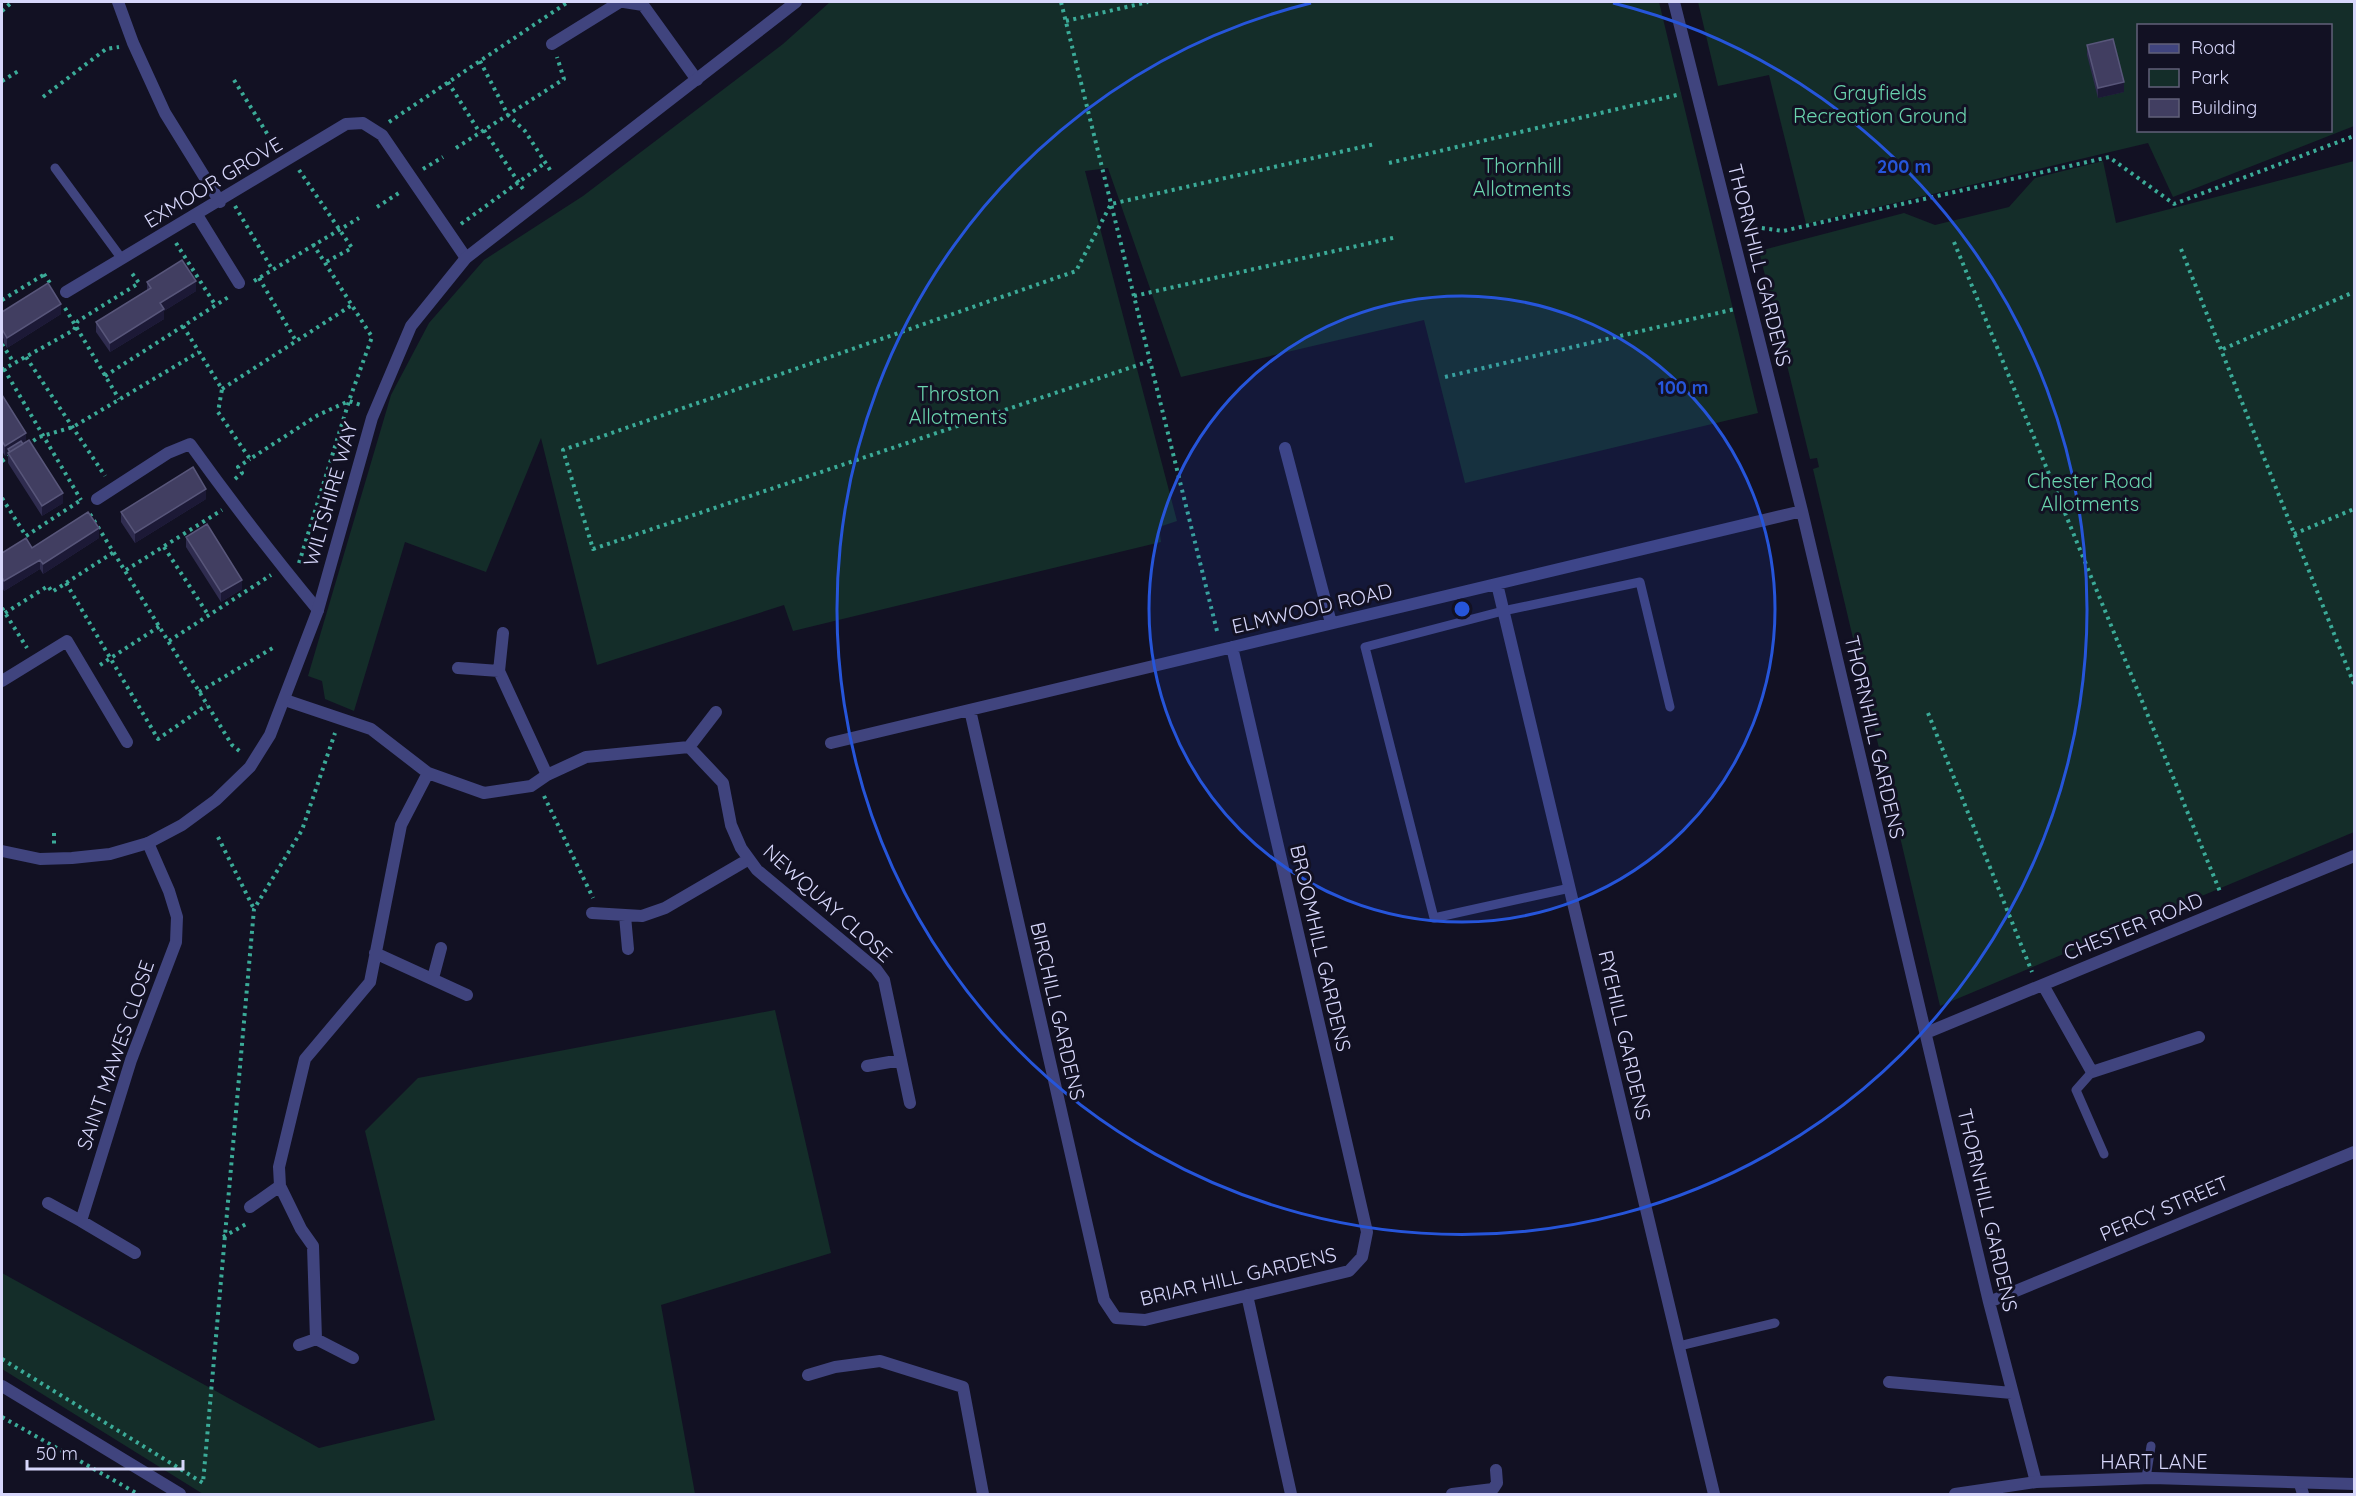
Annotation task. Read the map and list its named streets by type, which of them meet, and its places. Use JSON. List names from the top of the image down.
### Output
{
  "streets": {
    "street": [
      "EXMOOR GROVE",
      "THORNHILL GARDENS",
      "WILTSHIRE WAY",
      "ELMWOOD ROAD",
      "NEWQUAY CLOSE",
      "CHESTER ROAD",
      "BROOMHILL GARDENS",
      "BIRCHILL GARDENS",
      "RYEHILL GARDENS",
      "SAINT MAWES CLOSE",
      "PERCY STREET",
      "BRIAR HILL GARDENS",
      "HART LANE"
    ]
  },
  "crossings": [
    ["THORNHILL GARDENS", "ELMWOOD ROAD"],
    ["THORNHILL GARDENS", "CHESTER ROAD"],
    ["THORNHILL GARDENS", "PERCY STREET"],
    ["THORNHILL GARDENS", "HART LANE"],
    ["WILTSHIRE WAY", "SAINT MAWES CLOSE"],
    ["ELMWOOD ROAD", "BROOMHILL GARDENS"],
    ["ELMWOOD ROAD", "BIRCHILL GARDENS"],
    ["ELMWOOD ROAD", "RYEHILL GARDENS"],
    ["BROOMHILL GARDENS", "BRIAR HILL GARDENS"],
    ["BIRCHILL GARDENS", "BRIAR HILL GARDENS"]
  ],
  "parks": [
    "Grayfields Recreation Ground",
    "Thornhill Allotments",
    "Throston Allotments",
    "Chester Road Allotments"
  ],
  "legend": ["Road", "Park", "Building"],
  "scale_bar": "50 m",
  "rings": ["200 m", "100 m"]
}
